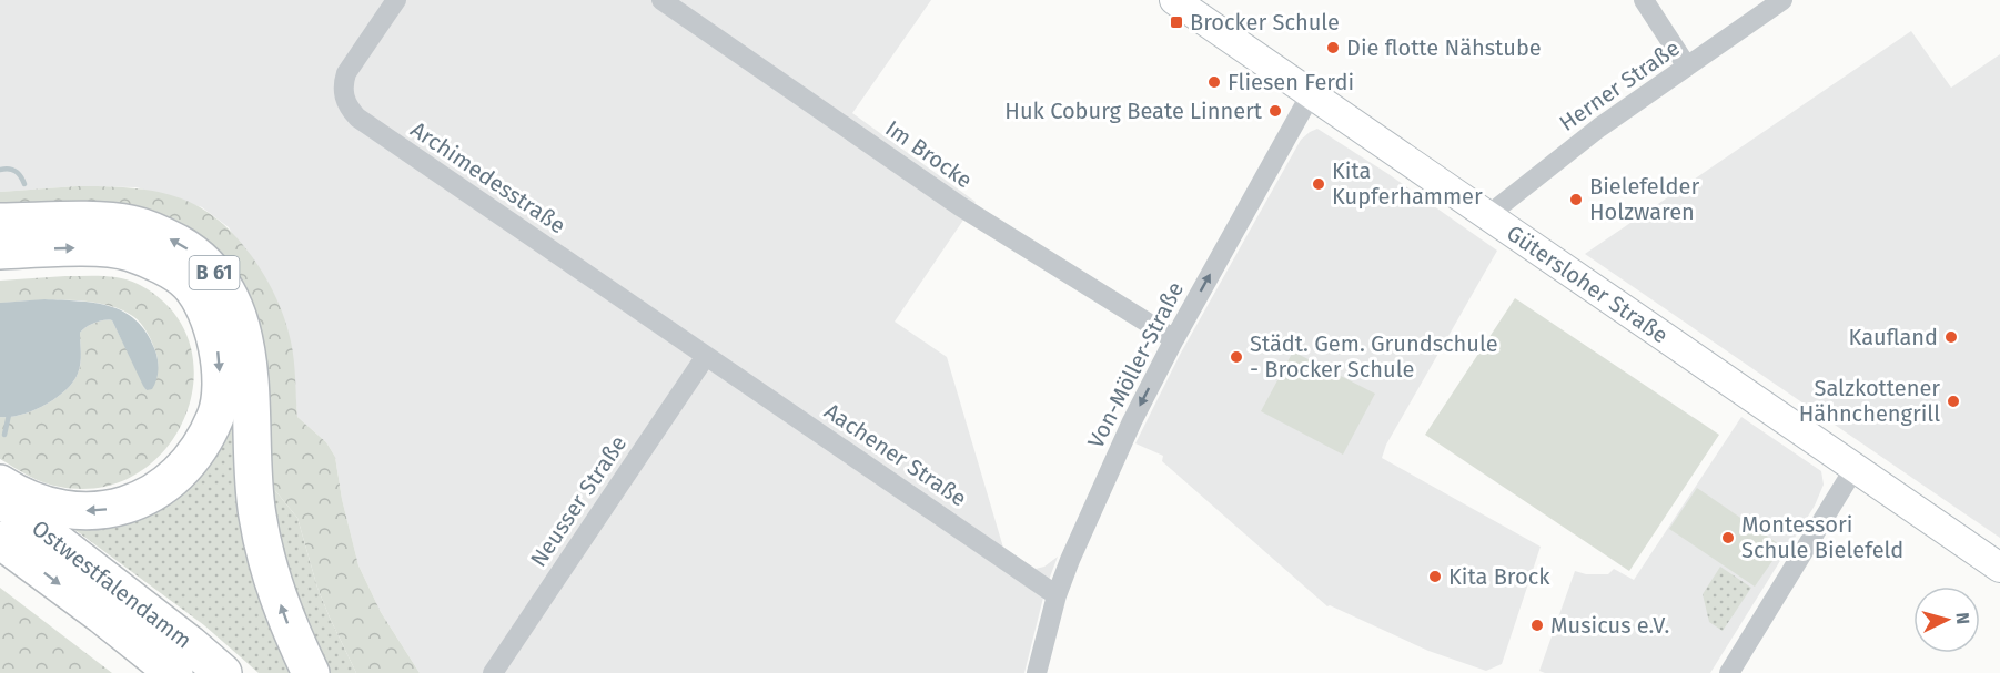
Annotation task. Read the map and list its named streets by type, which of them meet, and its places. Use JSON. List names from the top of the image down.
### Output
{
  "streets": {
    "highway": ["B 61", "Ostwestfalendamm"],
    "street": [
      "Herner Straße",
      "Im Brocke",
      "Archimedesstraße",
      "Gütersloher Straße",
      "Von-Möller-Straße",
      "Aachener Straße",
      "Neusser Straße"
    ]
  },
  "crossings": [
    ["Herner Straße", "Gütersloher Straße"],
    ["Im Brocke", "Von-Möller-Straße"],
    ["Archimedesstraße", "Aachener Straße"],
    ["Archimedesstraße", "Neusser Straße"],
    ["Gütersloher Straße", "Von-Möller-Straße"],
    ["Von-Möller-Straße", "Aachener Straße"],
    ["Aachener Straße", "Neusser Straße"]
  ],
  "places": {
    "transit": ["Brocker Schule"],
    "other": [
      "Die flotte Nähstube",
      "Fliesen Ferdi",
      "Huk Coburg Beate Linnert",
      "Kita Kupferhammer",
      "Bielefelder Holzwaren",
      "Kaufland",
      "Städt. Gem. Grundschule - Brocker Schule",
      "Salzkottener Hähnchengrill",
      "Montessori Schule Bielefeld",
      "Kita Brock",
      "Musicus e.V."
    ]
  },
  "north": "right"
}
